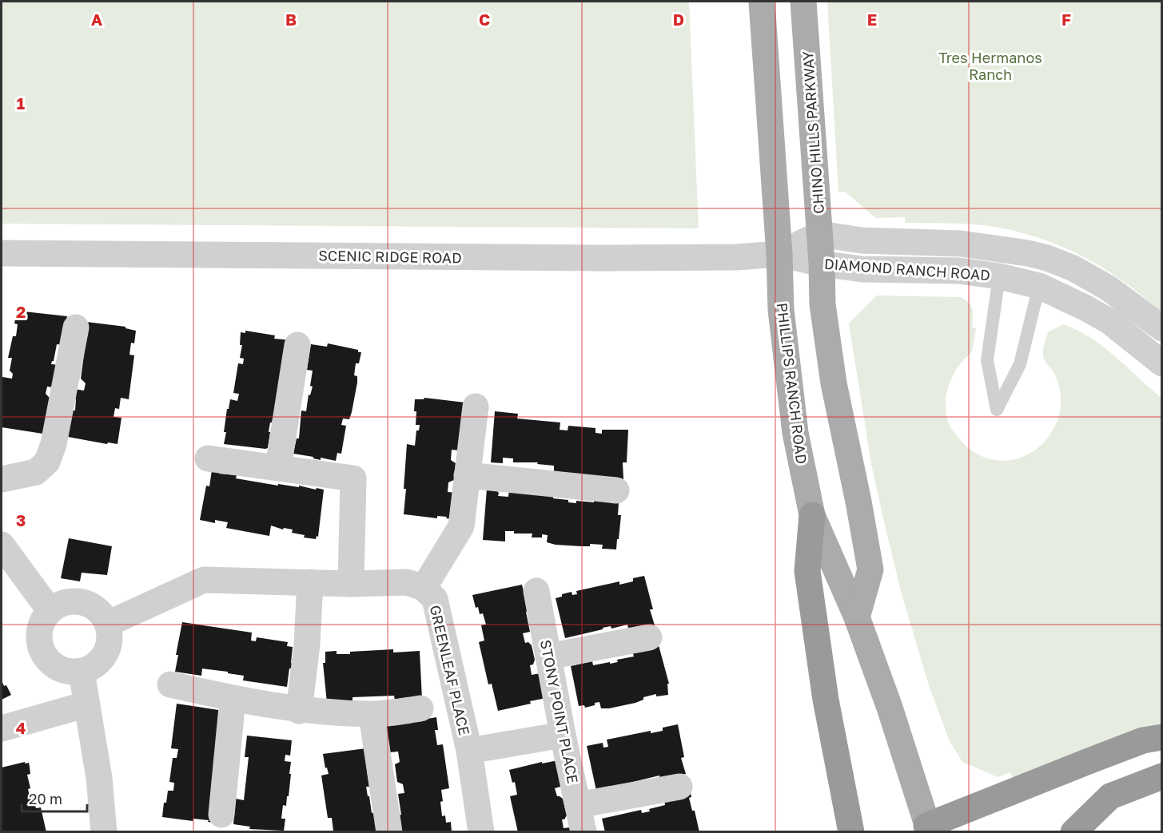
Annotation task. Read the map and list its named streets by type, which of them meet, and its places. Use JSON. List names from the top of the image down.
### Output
{
  "streets": {
    "main road": ["CHINO HILLS PARKWAY", "PHILLIPS RANCH ROAD"],
    "street": [
      "SCENIC RIDGE ROAD",
      "DIAMOND RANCH ROAD",
      "GREENLEAF PLACE",
      "STONY POINT PLACE"
    ]
  },
  "crossings": [
    ["CHINO HILLS PARKWAY", "DIAMOND RANCH ROAD"],
    ["SCENIC RIDGE ROAD", "DIAMOND RANCH ROAD"],
    ["SCENIC RIDGE ROAD", "PHILLIPS RANCH ROAD"],
    ["DIAMOND RANCH ROAD", "PHILLIPS RANCH ROAD"]
  ],
  "parks": ["Tres Hermanos Ranch"],
  "scale_bar": "20 m",
  "grid": {
    "columns": [
      "A",
      "B",
      "C",
      "D",
      "E",
      "F"
    ],
    "rows": [
      "1",
      "2",
      "3",
      "4"
    ]
  }
}
